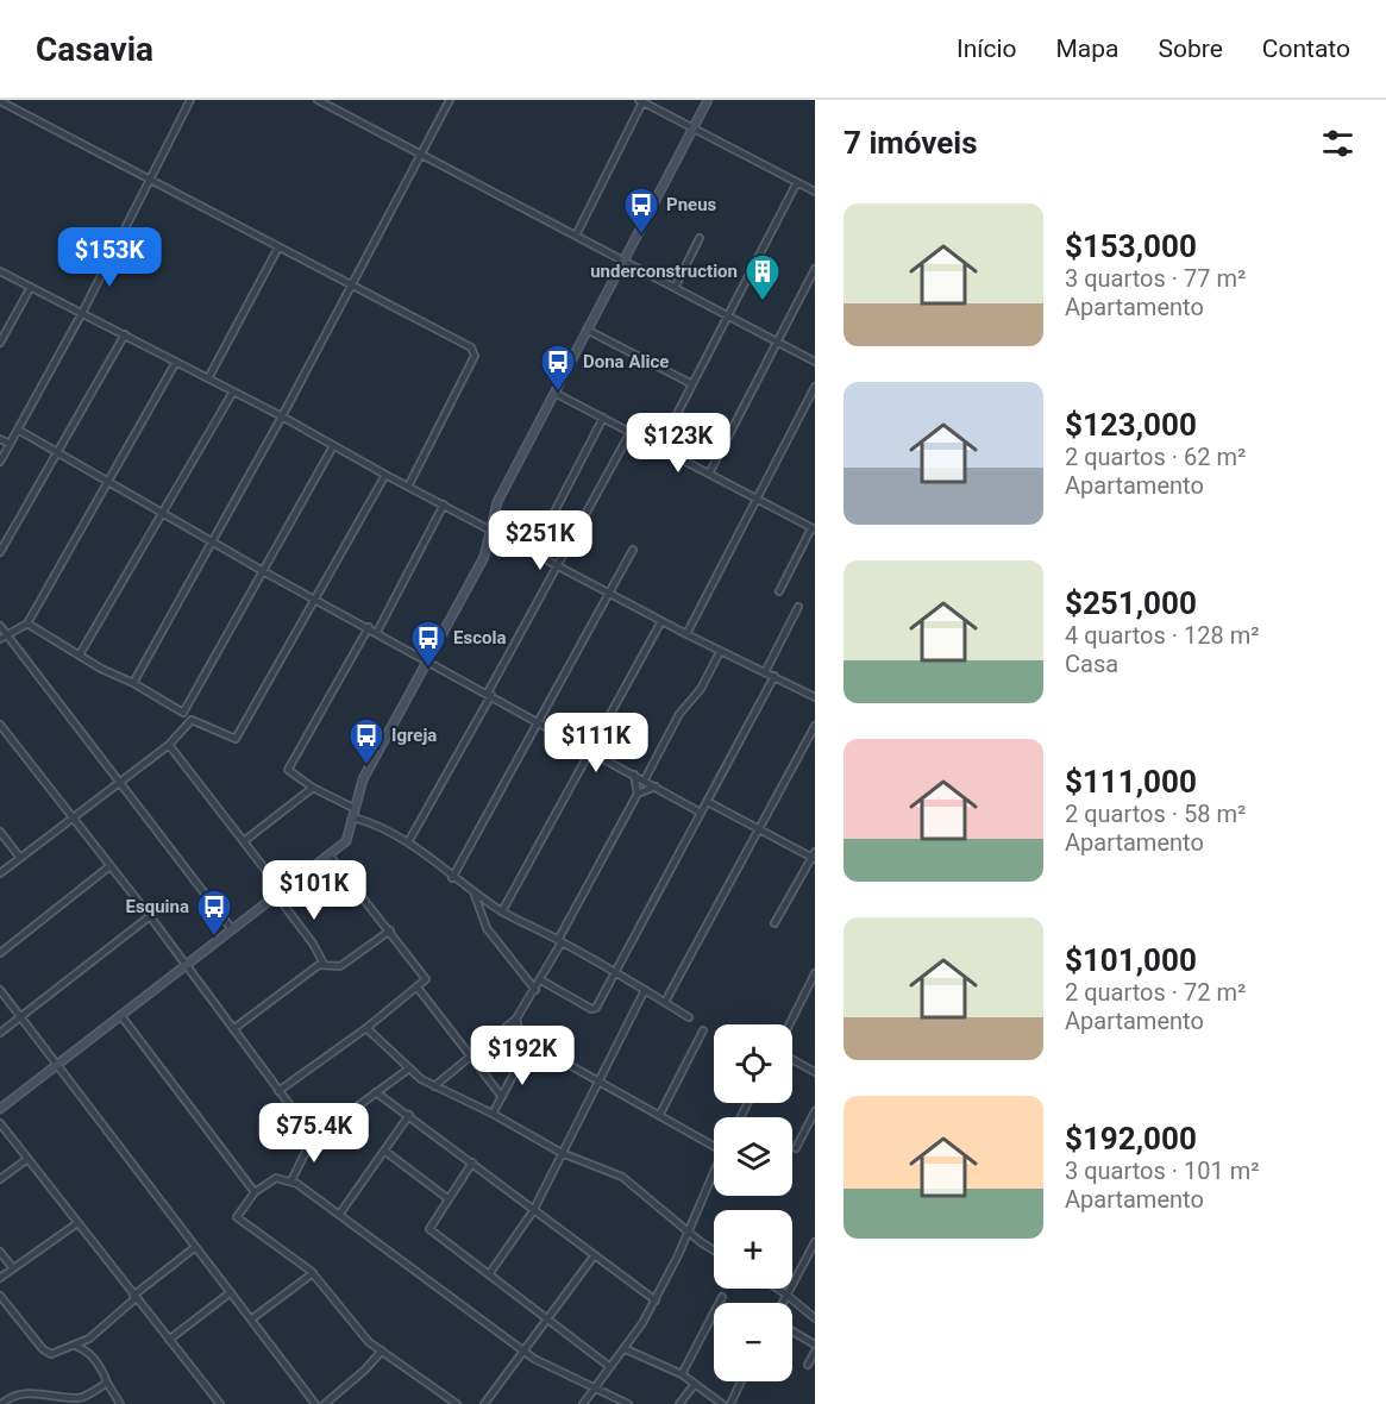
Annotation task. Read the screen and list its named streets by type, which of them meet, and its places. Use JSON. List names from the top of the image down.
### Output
{
  "places": {
    "bus stop": [
      "Pneus",
      "Dona Alice",
      "Escola",
      "Igreja",
      "Esquina"
    ],
    "building": ["underconstruction"]
  },
  "page": {
    "header": "Casavia",
    "nav": [
      "Início",
      "Mapa",
      "Sobre",
      "Contato"
    ],
    "heading": "7 imóveis",
    "list": [
      {
        "name": "$153,000",
        "note": "3 quartos · 77 m² · Apartamento"
      },
      {
        "name": "$123,000",
        "note": "2 quartos · 62 m² · Apartamento"
      },
      {
        "name": "$251,000",
        "note": "4 quartos · 128 m² · Casa"
      },
      {
        "name": "$111,000",
        "note": "2 quartos · 58 m² · Apartamento"
      },
      {
        "name": "$101,000",
        "note": "2 quartos · 72 m² · Apartamento"
      },
      {
        "name": "$192,000",
        "note": "3 quartos · 101 m² · Apartamento"
      }
    ],
    "price": [
      "$153K",
      "$123K",
      "$251K",
      "$111K",
      "$101K",
      "$192K",
      "$75.4K"
    ],
    "map_buttons": ["+", "−"]
  }
}
